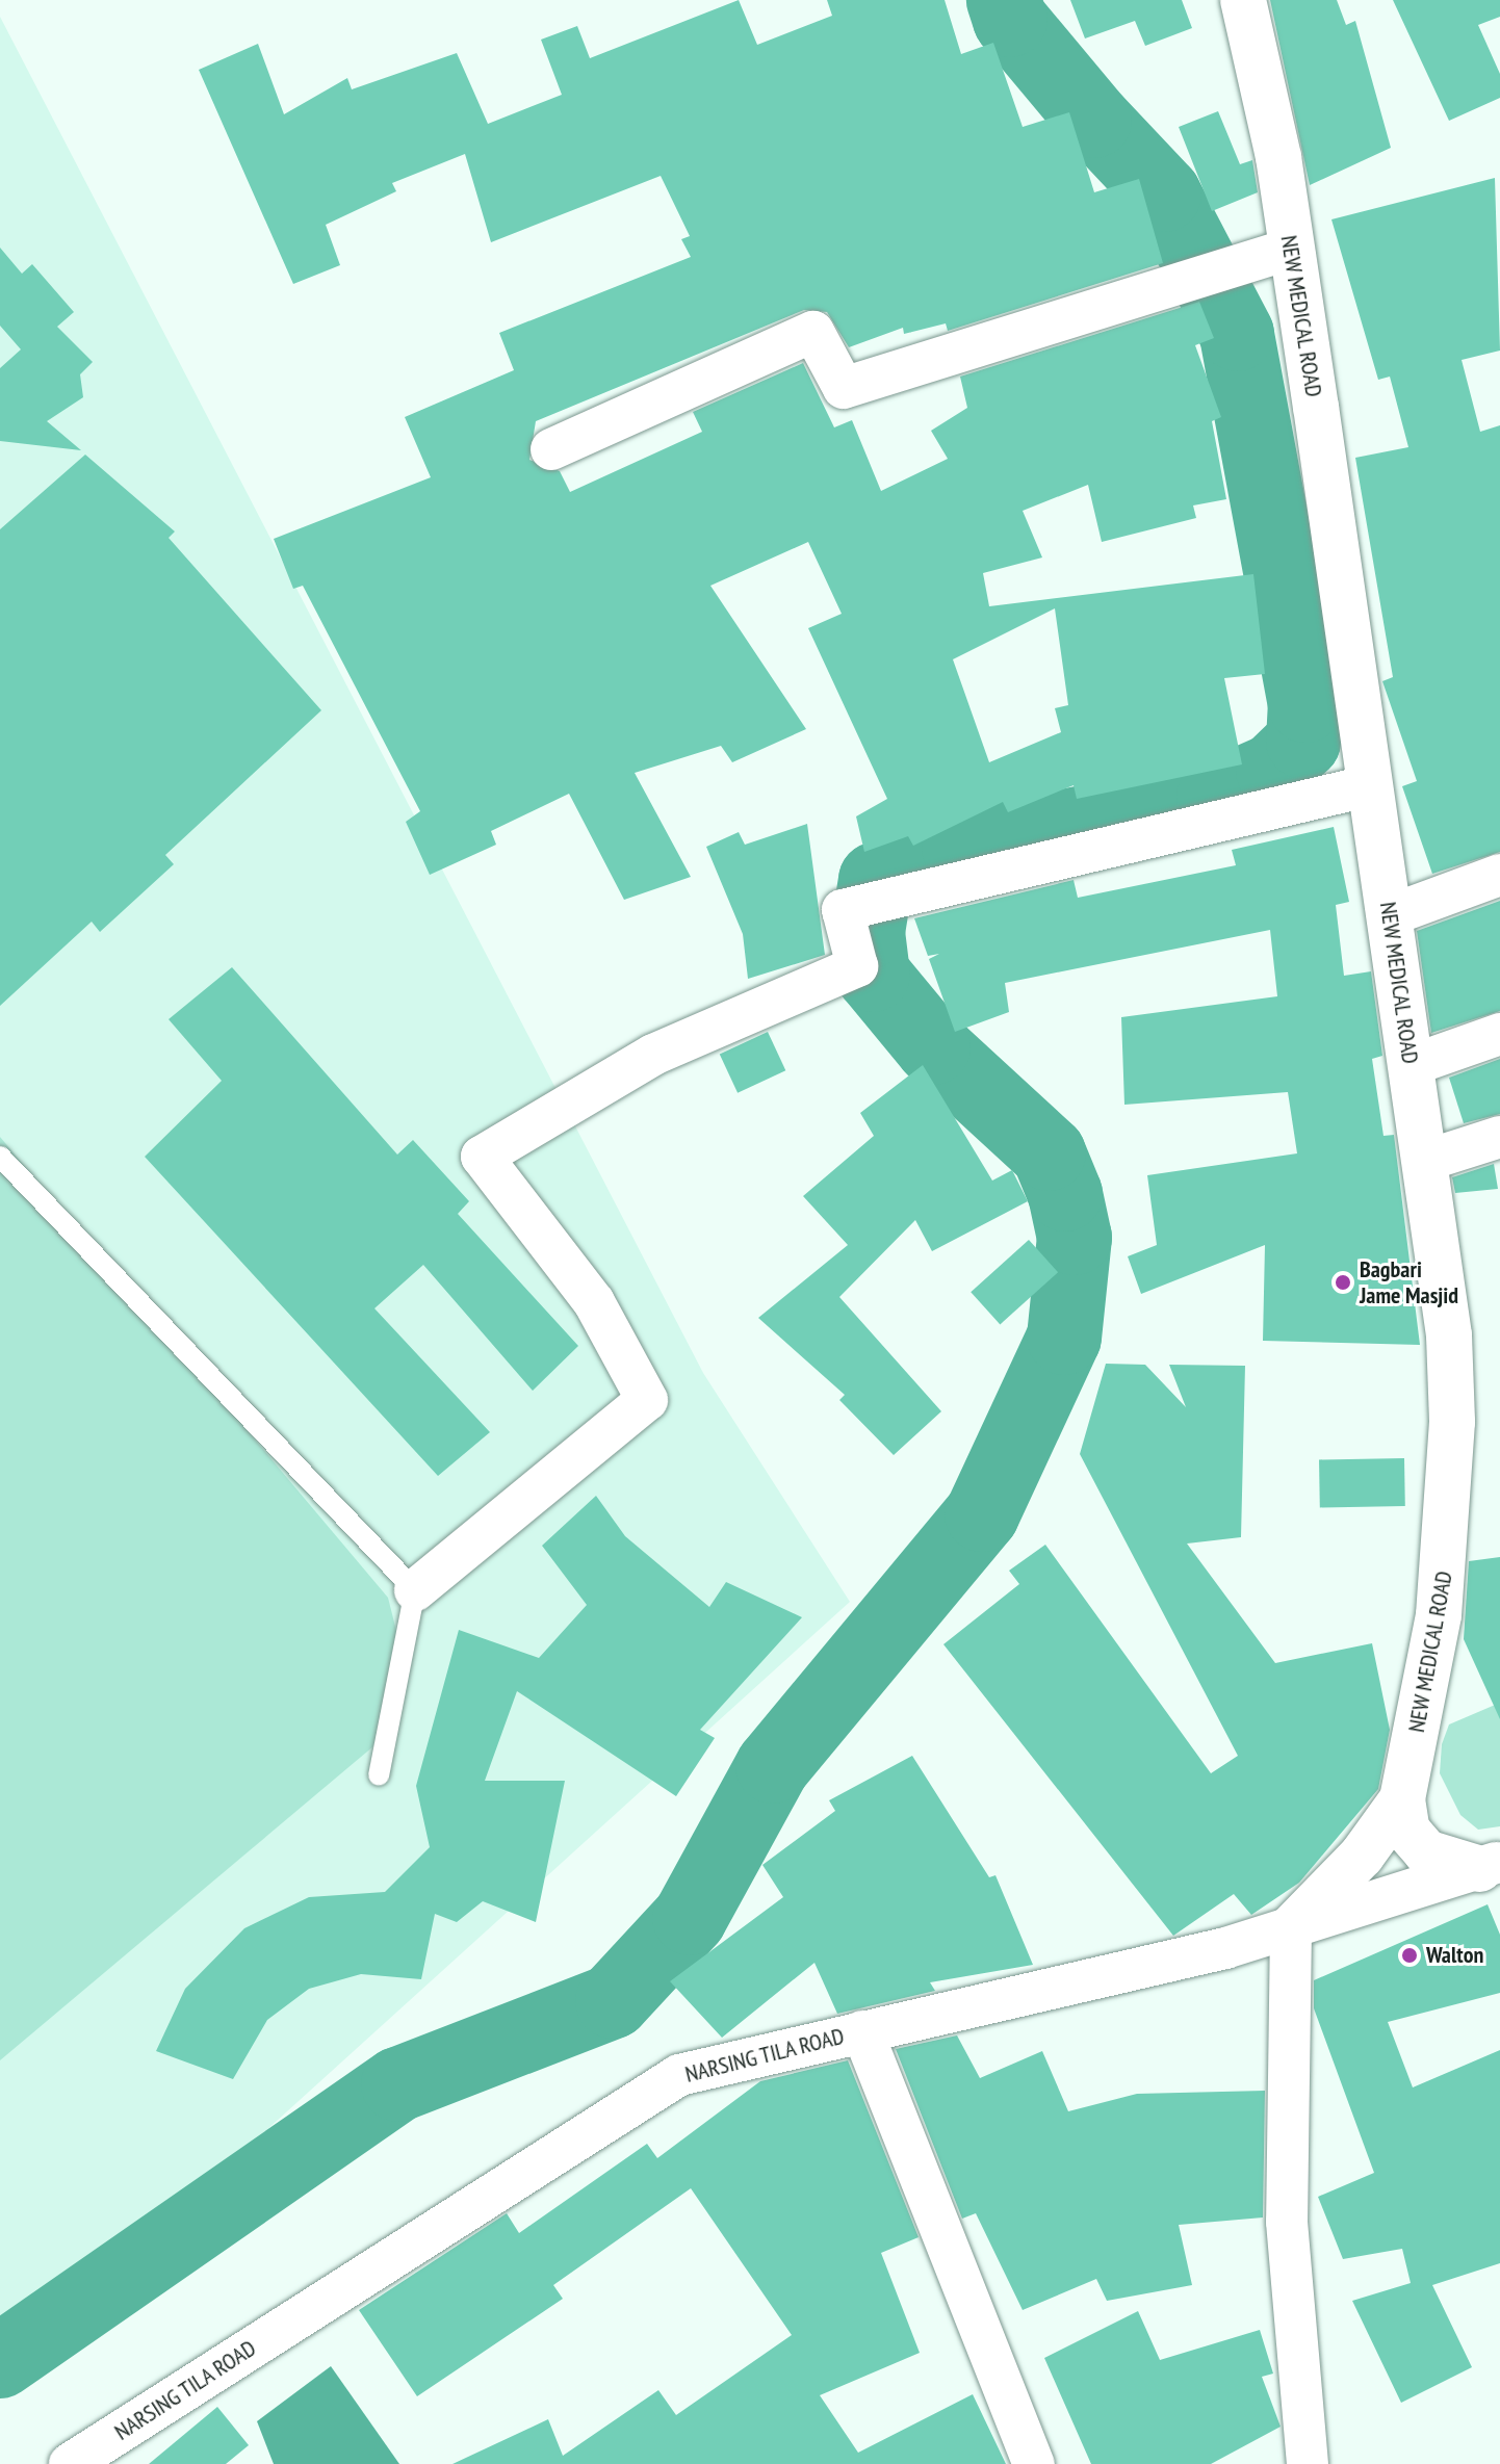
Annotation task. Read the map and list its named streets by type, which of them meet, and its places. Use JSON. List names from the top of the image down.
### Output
{
  "streets": {
    "street": ["NEW MEDICAL ROAD", "NARSING TILA ROAD"]
  },
  "crossings": [
    ["NEW MEDICAL ROAD", "NARSING TILA ROAD"]
  ],
  "places": ["Bagbari Jame Masjid", "Walton"]
}
